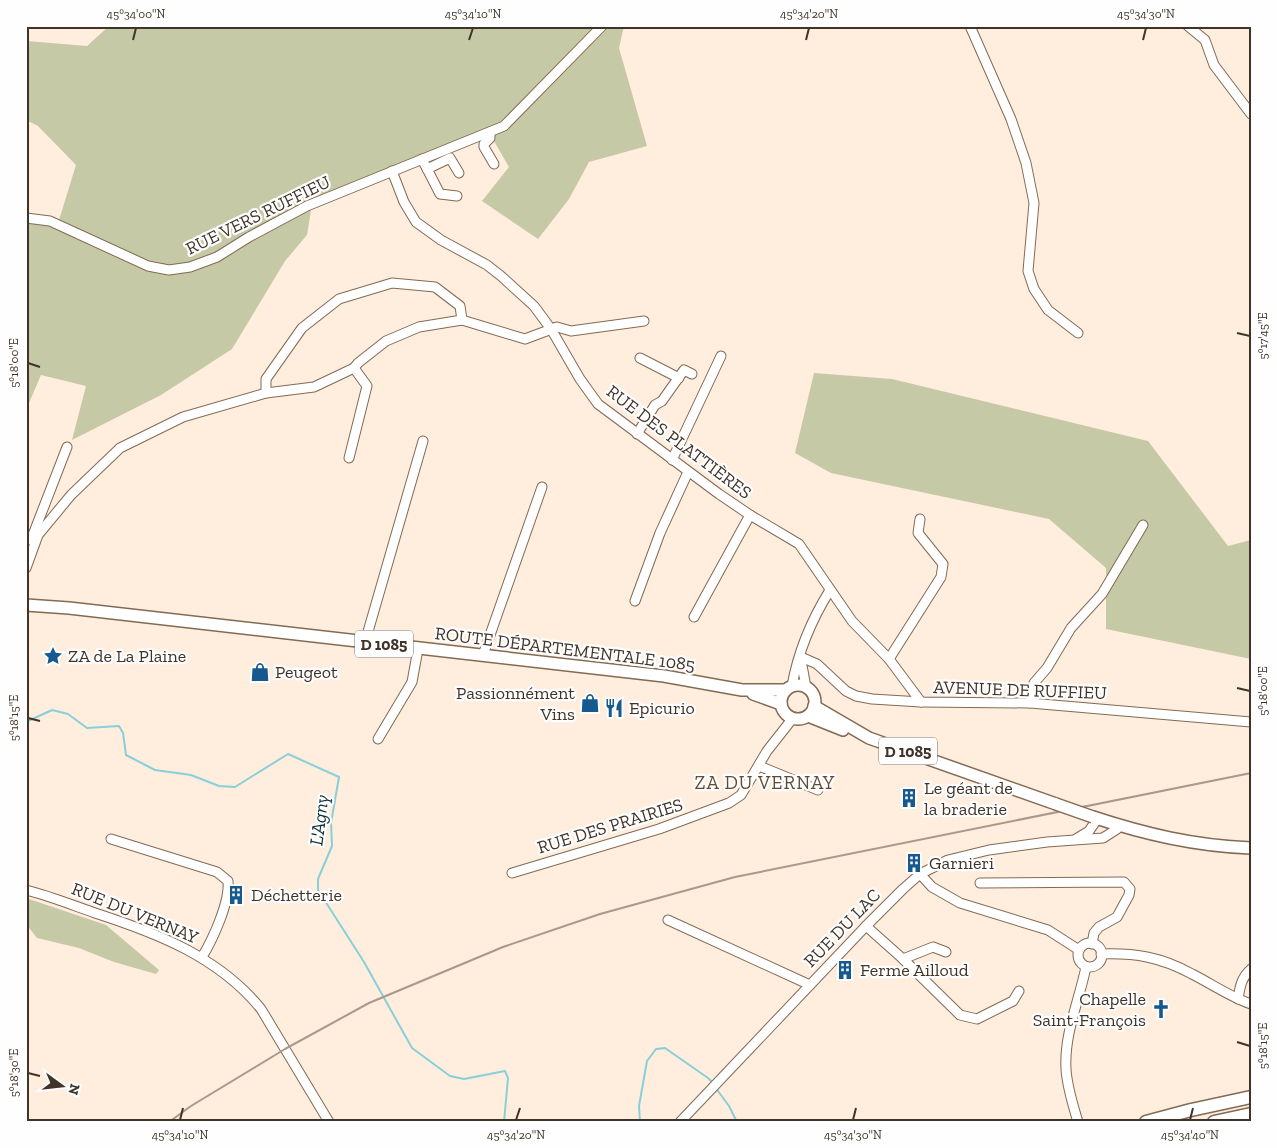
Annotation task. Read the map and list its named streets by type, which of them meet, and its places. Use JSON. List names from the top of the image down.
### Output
{
  "streets": {
    "main road": ["D 1085", "ROUTE DÉPARTEMENTALE 1085"],
    "street": [
      "RUE VERS RUFFIEU",
      "RUE DES PLATTIÈRES",
      "AVENUE DE RUFFIEU",
      "RUE DES PRAIRIES",
      "RUE DU VERNAY",
      "RUE DU LAC"
    ]
  },
  "crossings": [
    ["RUE VERS RUFFIEU", "RUE DES PLATTIÈRES"],
    ["RUE DES PLATTIÈRES", "AVENUE DE RUFFIEU"],
    ["D 1085", "ROUTE DÉPARTEMENTALE 1085"],
    ["D 1085", "RUE DES PRAIRIES"],
    ["D 1085", "RUE DU LAC"]
  ],
  "districts": ["ZA DU VERNAY"],
  "water": ["L'Agny"],
  "places": {
    "place": ["ZA de La Plaine"],
    "shop": ["Peugeot", "Passionnément Vins"],
    "restaurant": ["Epicurio"],
    "building": [
      "Le géant de la braderie",
      "Garnieri",
      "Déchetterie",
      "Ferme Ailloud"
    ],
    "church": ["Chapelle Saint-François"]
  },
  "north": "right",
  "coordinates": [
    "45°34'00\"N",
    "45°34'10\"N",
    "45°34'20\"N",
    "45°34'30\"N",
    "5°17'45\"E",
    "5°18'00\"E",
    "5°18'15\"E",
    "5°18'30\"E",
    "45°34'40\"N"
  ]
}
